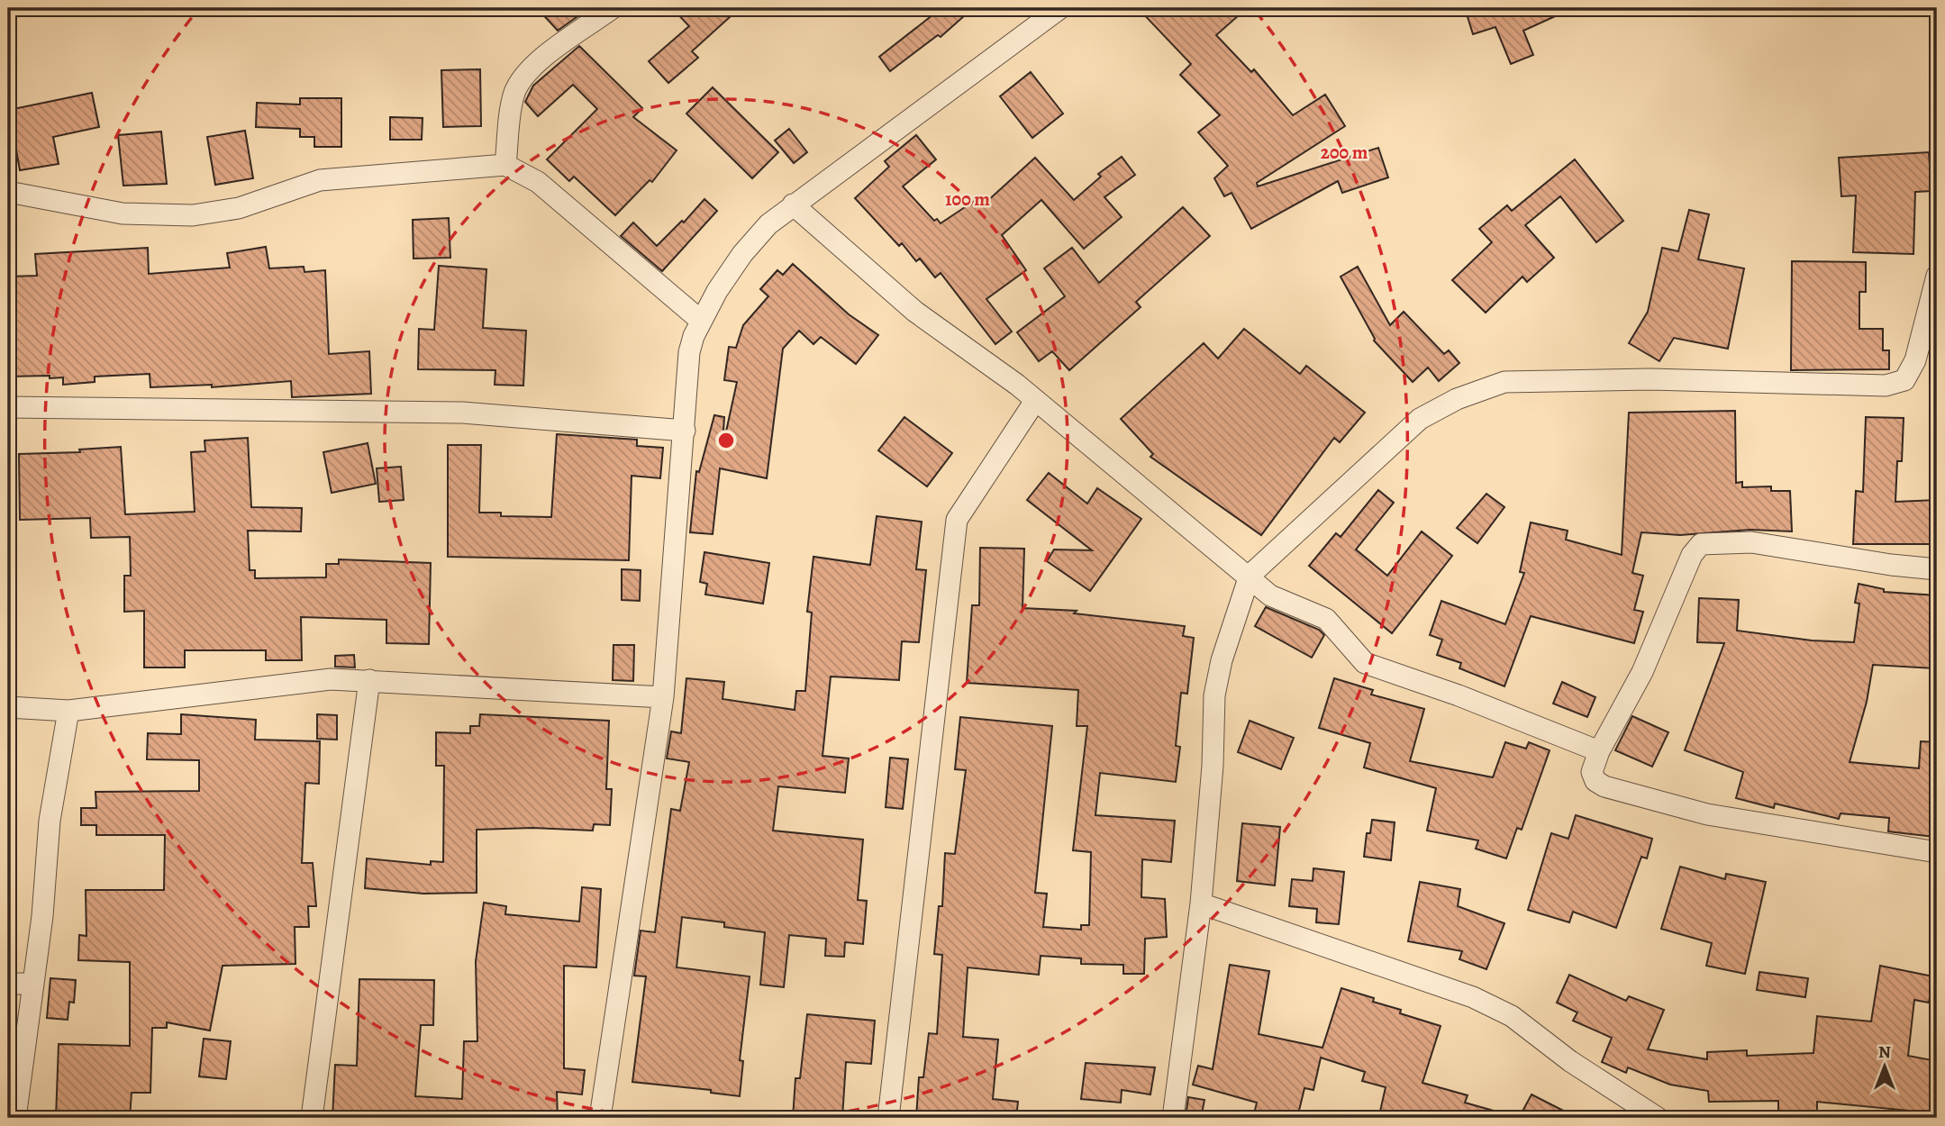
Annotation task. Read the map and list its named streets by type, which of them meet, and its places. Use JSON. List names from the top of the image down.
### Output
{
  "north": "top",
  "rings": ["200 m", "100 m"]
}
